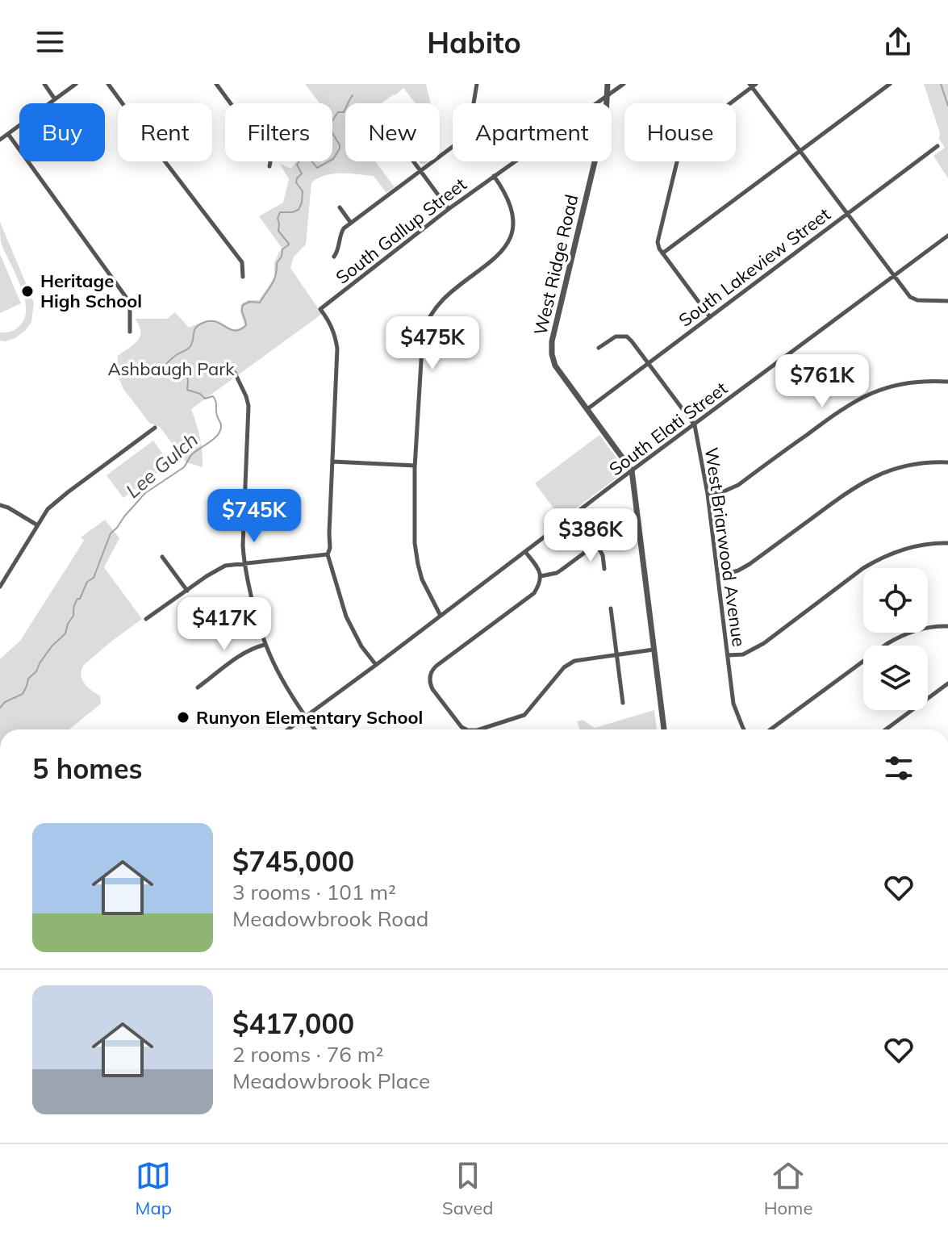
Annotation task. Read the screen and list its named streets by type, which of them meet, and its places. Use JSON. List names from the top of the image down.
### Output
{
  "streets": {
    "street": [
      "South Gallup Street",
      "West Ridge Road",
      "South Lakeview Street",
      "South Elati Street",
      "West Briarwood Avenue"
    ]
  },
  "crossings": [
    ["South Gallup Street", "West Ridge Road"],
    ["West Ridge Road", "South Lakeview Street"],
    ["West Ridge Road", "South Elati Street"],
    ["South Lakeview Street", "West Briarwood Avenue"],
    ["South Elati Street", "West Briarwood Avenue"]
  ],
  "water": ["Lee Gulch"],
  "parks": ["Ashbaugh Park"],
  "places": ["Heritage High School", "Runyon Elementary School"],
  "page": {
    "header": "Habito",
    "chip": [
      "Buy",
      "Rent",
      "Filters",
      "New",
      "Apartment",
      "House"
    ],
    "price": [
      "$475K",
      "$761K",
      "$745K",
      "$386K",
      "$417K"
    ],
    "heading": "5 homes",
    "list": [
      {
        "name": "$745,000",
        "note": "3 rooms · 101 m² · Meadowbrook Road"
      },
      {
        "name": "$417,000",
        "note": "2 rooms · 76 m² · Meadowbrook Place"
      }
    ],
    "tabs": ["Map", "Saved", "Home"]
  }
}
